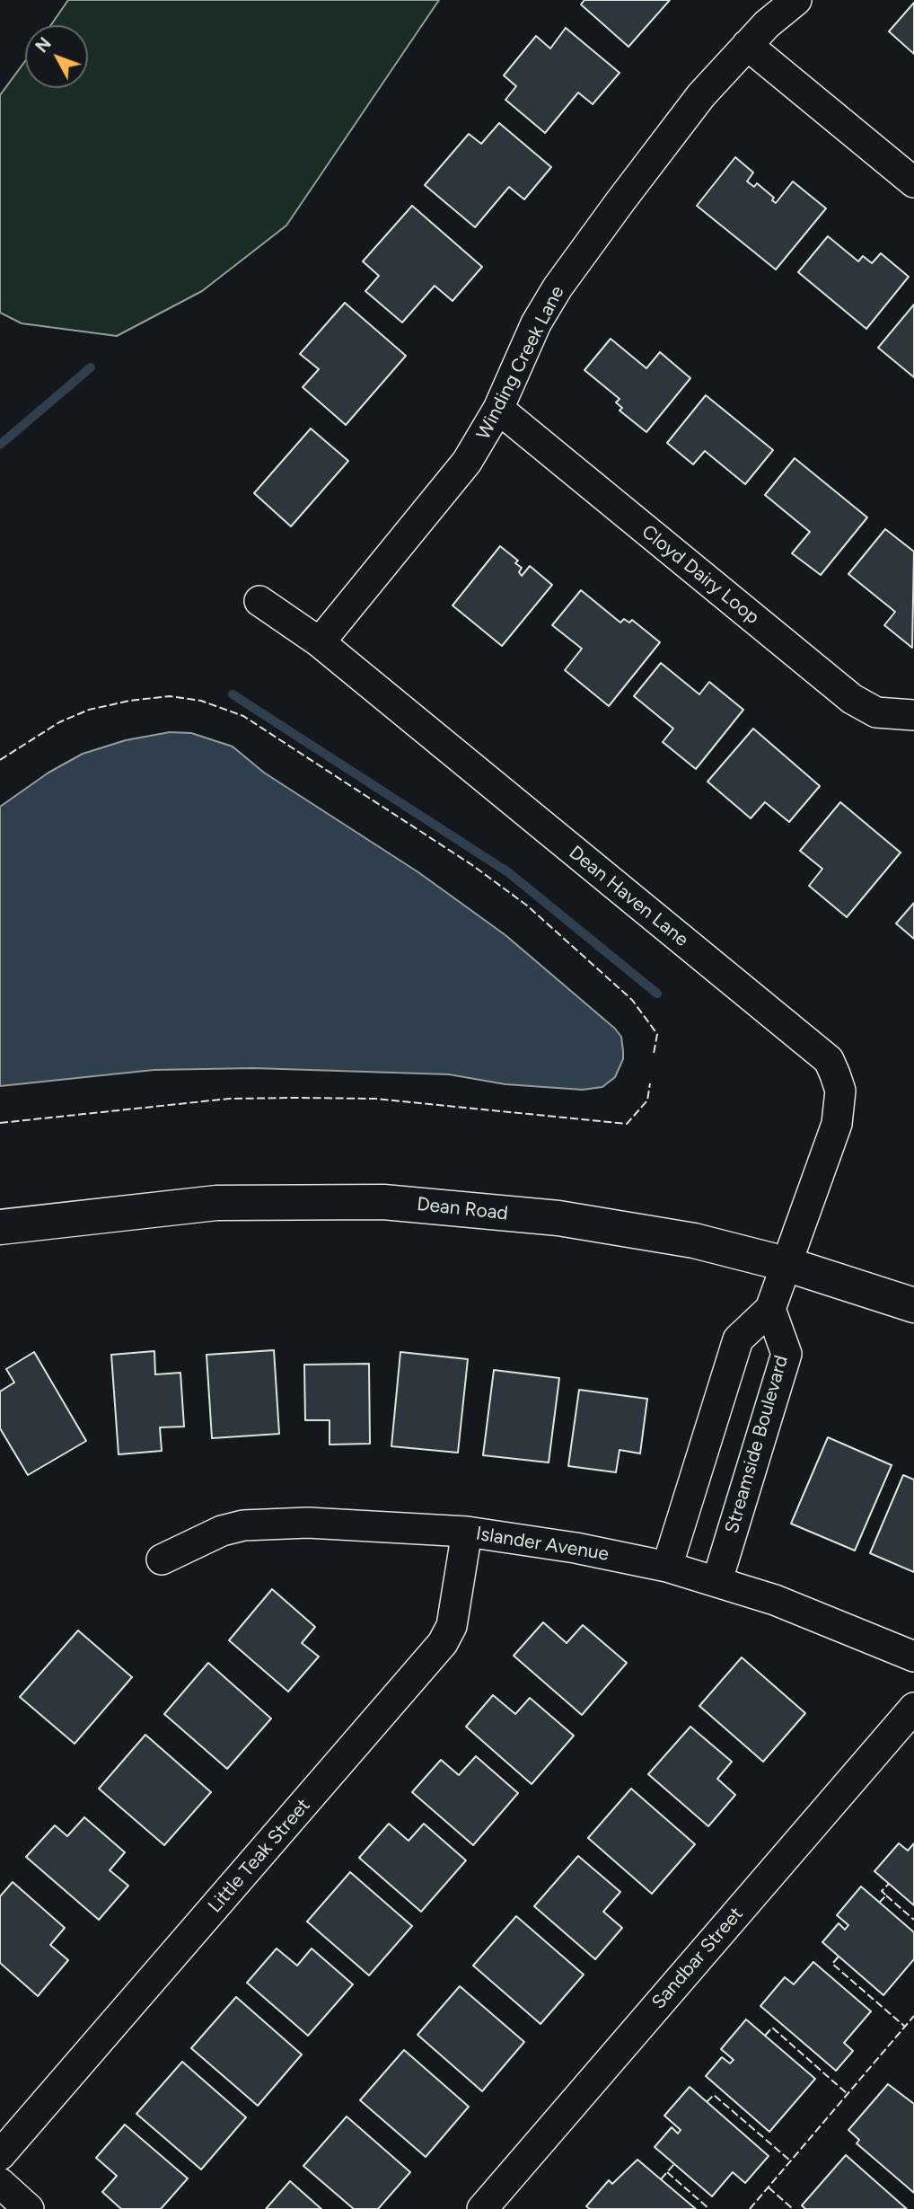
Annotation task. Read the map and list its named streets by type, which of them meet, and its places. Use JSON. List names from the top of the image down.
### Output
{
  "streets": {
    "street": [
      "Winding Creek Lane",
      "Cloyd Dairy Loop",
      "Dean Haven Lane",
      "Dean Road",
      "Streamside Boulevard",
      "Islander Avenue",
      "Little Teak Street",
      "Sandbar Street"
    ]
  },
  "crossings": [
    ["Winding Creek Lane", "Cloyd Dairy Loop"],
    ["Winding Creek Lane", "Dean Haven Lane"],
    ["Dean Haven Lane", "Dean Road"],
    ["Streamside Boulevard", "Islander Avenue"],
    ["Islander Avenue", "Little Teak Street"]
  ],
  "north": "top left"
}
